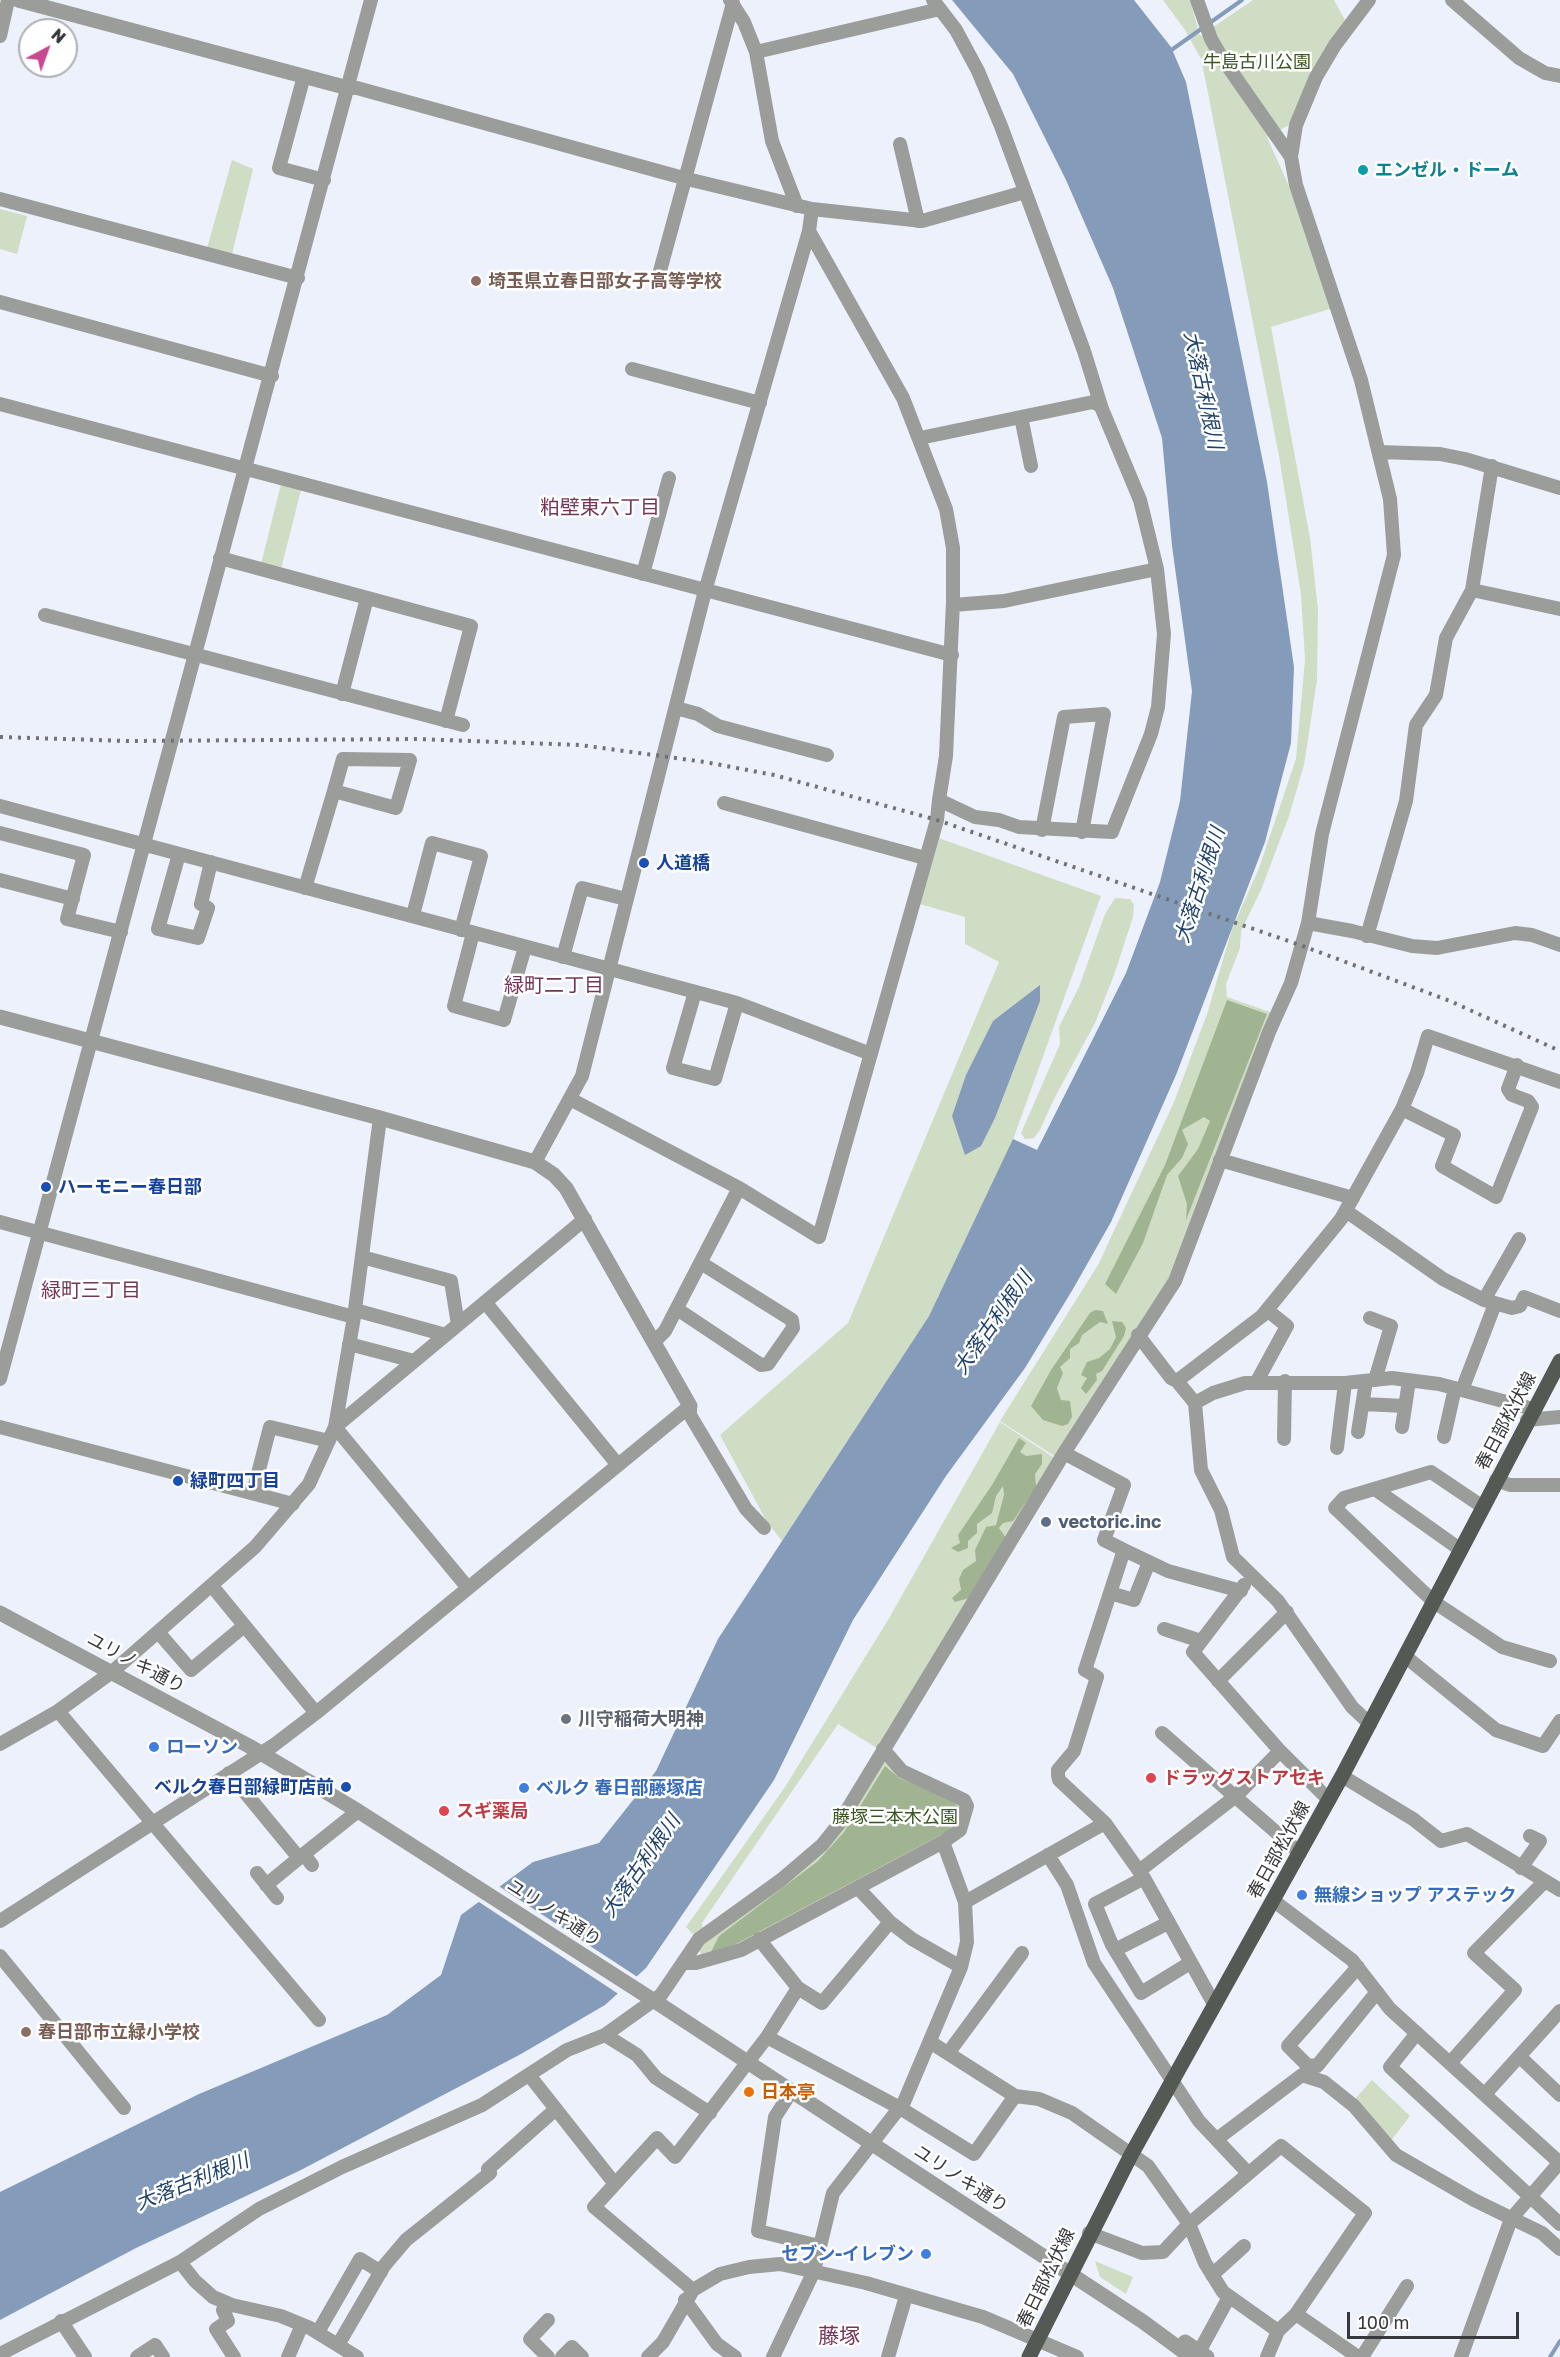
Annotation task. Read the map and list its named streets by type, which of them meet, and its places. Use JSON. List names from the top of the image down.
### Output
{
  "streets": {
    "main road": ["春日部松伏線"],
    "street": ["ユリノキ通り"]
  },
  "crossings": [
    ["春日部松伏線", "ユリノキ通り"]
  ],
  "districts": [
    "粕壁東六丁目",
    "緑町二丁目",
    "緑町三丁目",
    "藤塚"
  ],
  "water": ["大落古利根川"],
  "parks": ["牛島古川公園", "藤塚三本木公園"],
  "places": [
    "エンゼル・ドーム",
    "埼玉県立春日部女子高等学校",
    "人道橋",
    "ハーモニー春日部",
    "緑町四丁目",
    "vectoric.inc",
    "川守稲荷大明神",
    "ローソン",
    "ドラッグストアセキ",
    "ベルク春日部緑町店前",
    "ベルク 春日部藤塚店",
    "スギ薬局",
    "無線ショップ アステック",
    "春日部市立緑小学校",
    "日本亭",
    "セブン-イレブン"
  ],
  "scale_bar": "100 m",
  "north": "top right"
}
